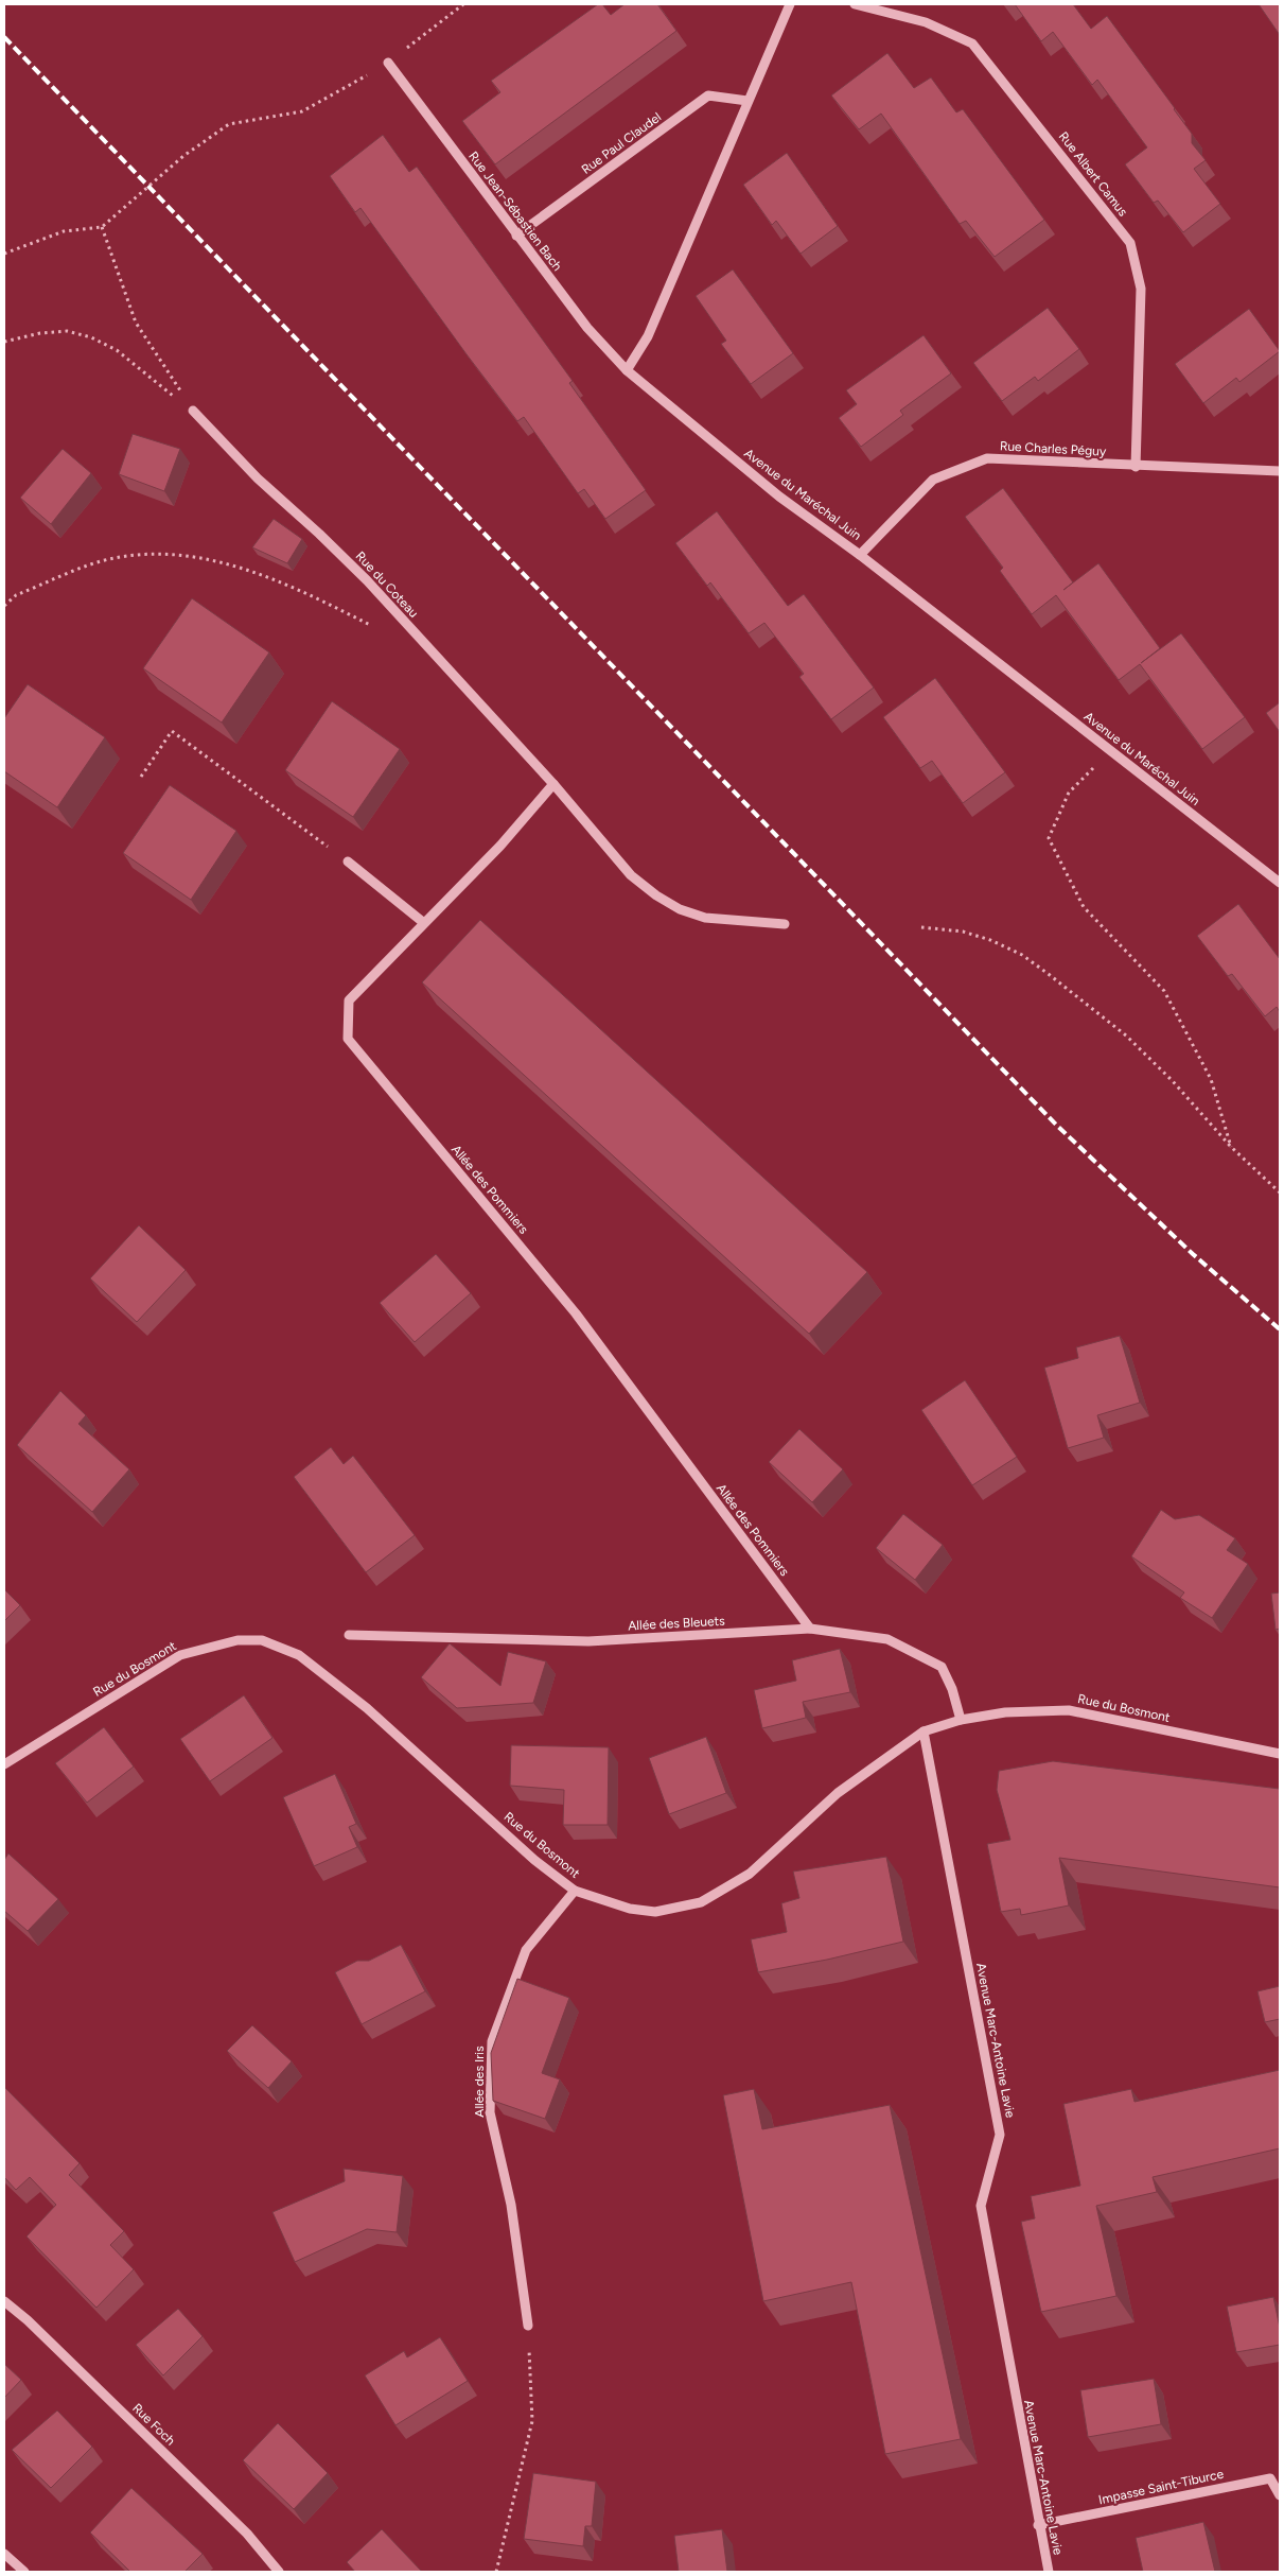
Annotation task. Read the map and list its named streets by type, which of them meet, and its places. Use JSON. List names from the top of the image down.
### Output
{
  "streets": {
    "street": [
      "Rue Paul Claudel",
      "Rue Albert Camus",
      "Rue Jean-Sébastien Bach",
      "Rue Charles Péguy",
      "Avenue du Maréchal Juin",
      "Rue du Coteau",
      "Allée des Pommiers",
      "Allée des Bleuets",
      "Rue du Bosmont",
      "Avenue Marc-Antoine Lavie",
      "Allée des Iris",
      "Rue Foch",
      "Impasse Saint-Tiburce"
    ]
  },
  "crossings": [
    ["Rue Paul Claudel", "Rue Jean-Sébastien Bach"],
    ["Rue Albert Camus", "Rue Charles Péguy"],
    ["Rue Jean-Sébastien Bach", "Avenue du Maréchal Juin"],
    ["Rue Charles Péguy", "Avenue du Maréchal Juin"],
    ["Rue du Coteau", "Allée des Pommiers"],
    ["Allée des Pommiers", "Allée des Bleuets"],
    ["Allée des Bleuets", "Rue du Bosmont"],
    ["Rue du Bosmont", "Avenue Marc-Antoine Lavie"],
    ["Rue du Bosmont", "Allée des Iris"],
    ["Avenue Marc-Antoine Lavie", "Impasse Saint-Tiburce"]
  ]
}
